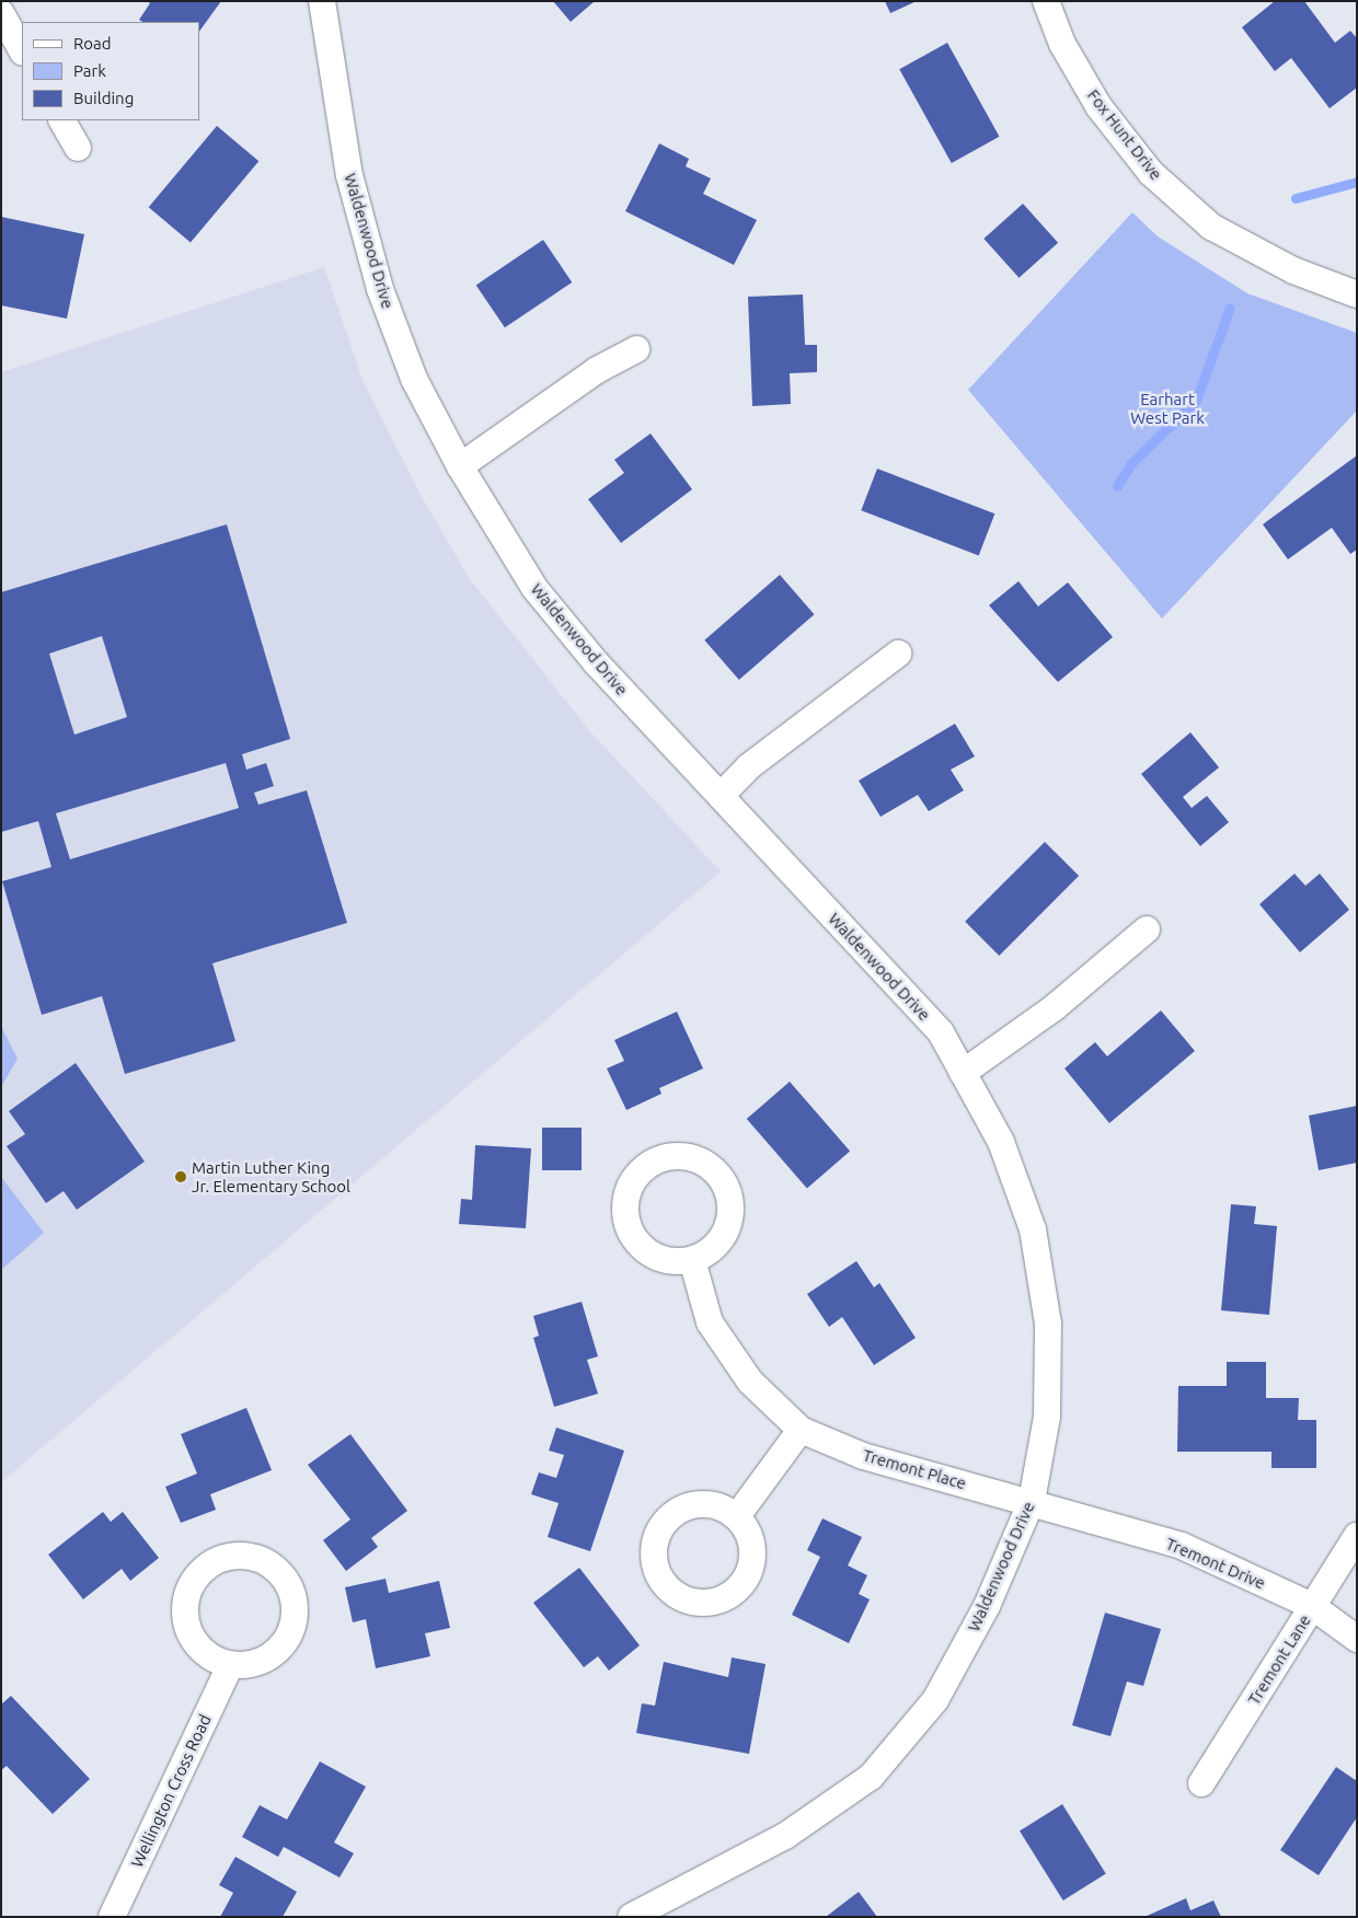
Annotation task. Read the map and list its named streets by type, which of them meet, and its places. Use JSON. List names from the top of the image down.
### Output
{
  "streets": {
    "street": [
      "Fox Hunt Drive",
      "Waldenwood Drive",
      "Tremont Place",
      "Tremont Drive",
      "Tremont Lane",
      "Wellington Cross Road"
    ]
  },
  "crossings": [
    ["Waldenwood Drive", "Tremont Place"],
    ["Waldenwood Drive", "Tremont Drive"],
    ["Tremont Place", "Tremont Drive"],
    ["Tremont Drive", "Tremont Lane"]
  ],
  "parks": ["Earhart West Park"],
  "places": ["Martin Luther King Jr. Elementary School"],
  "legend": ["Road", "Park", "Building"]
}
